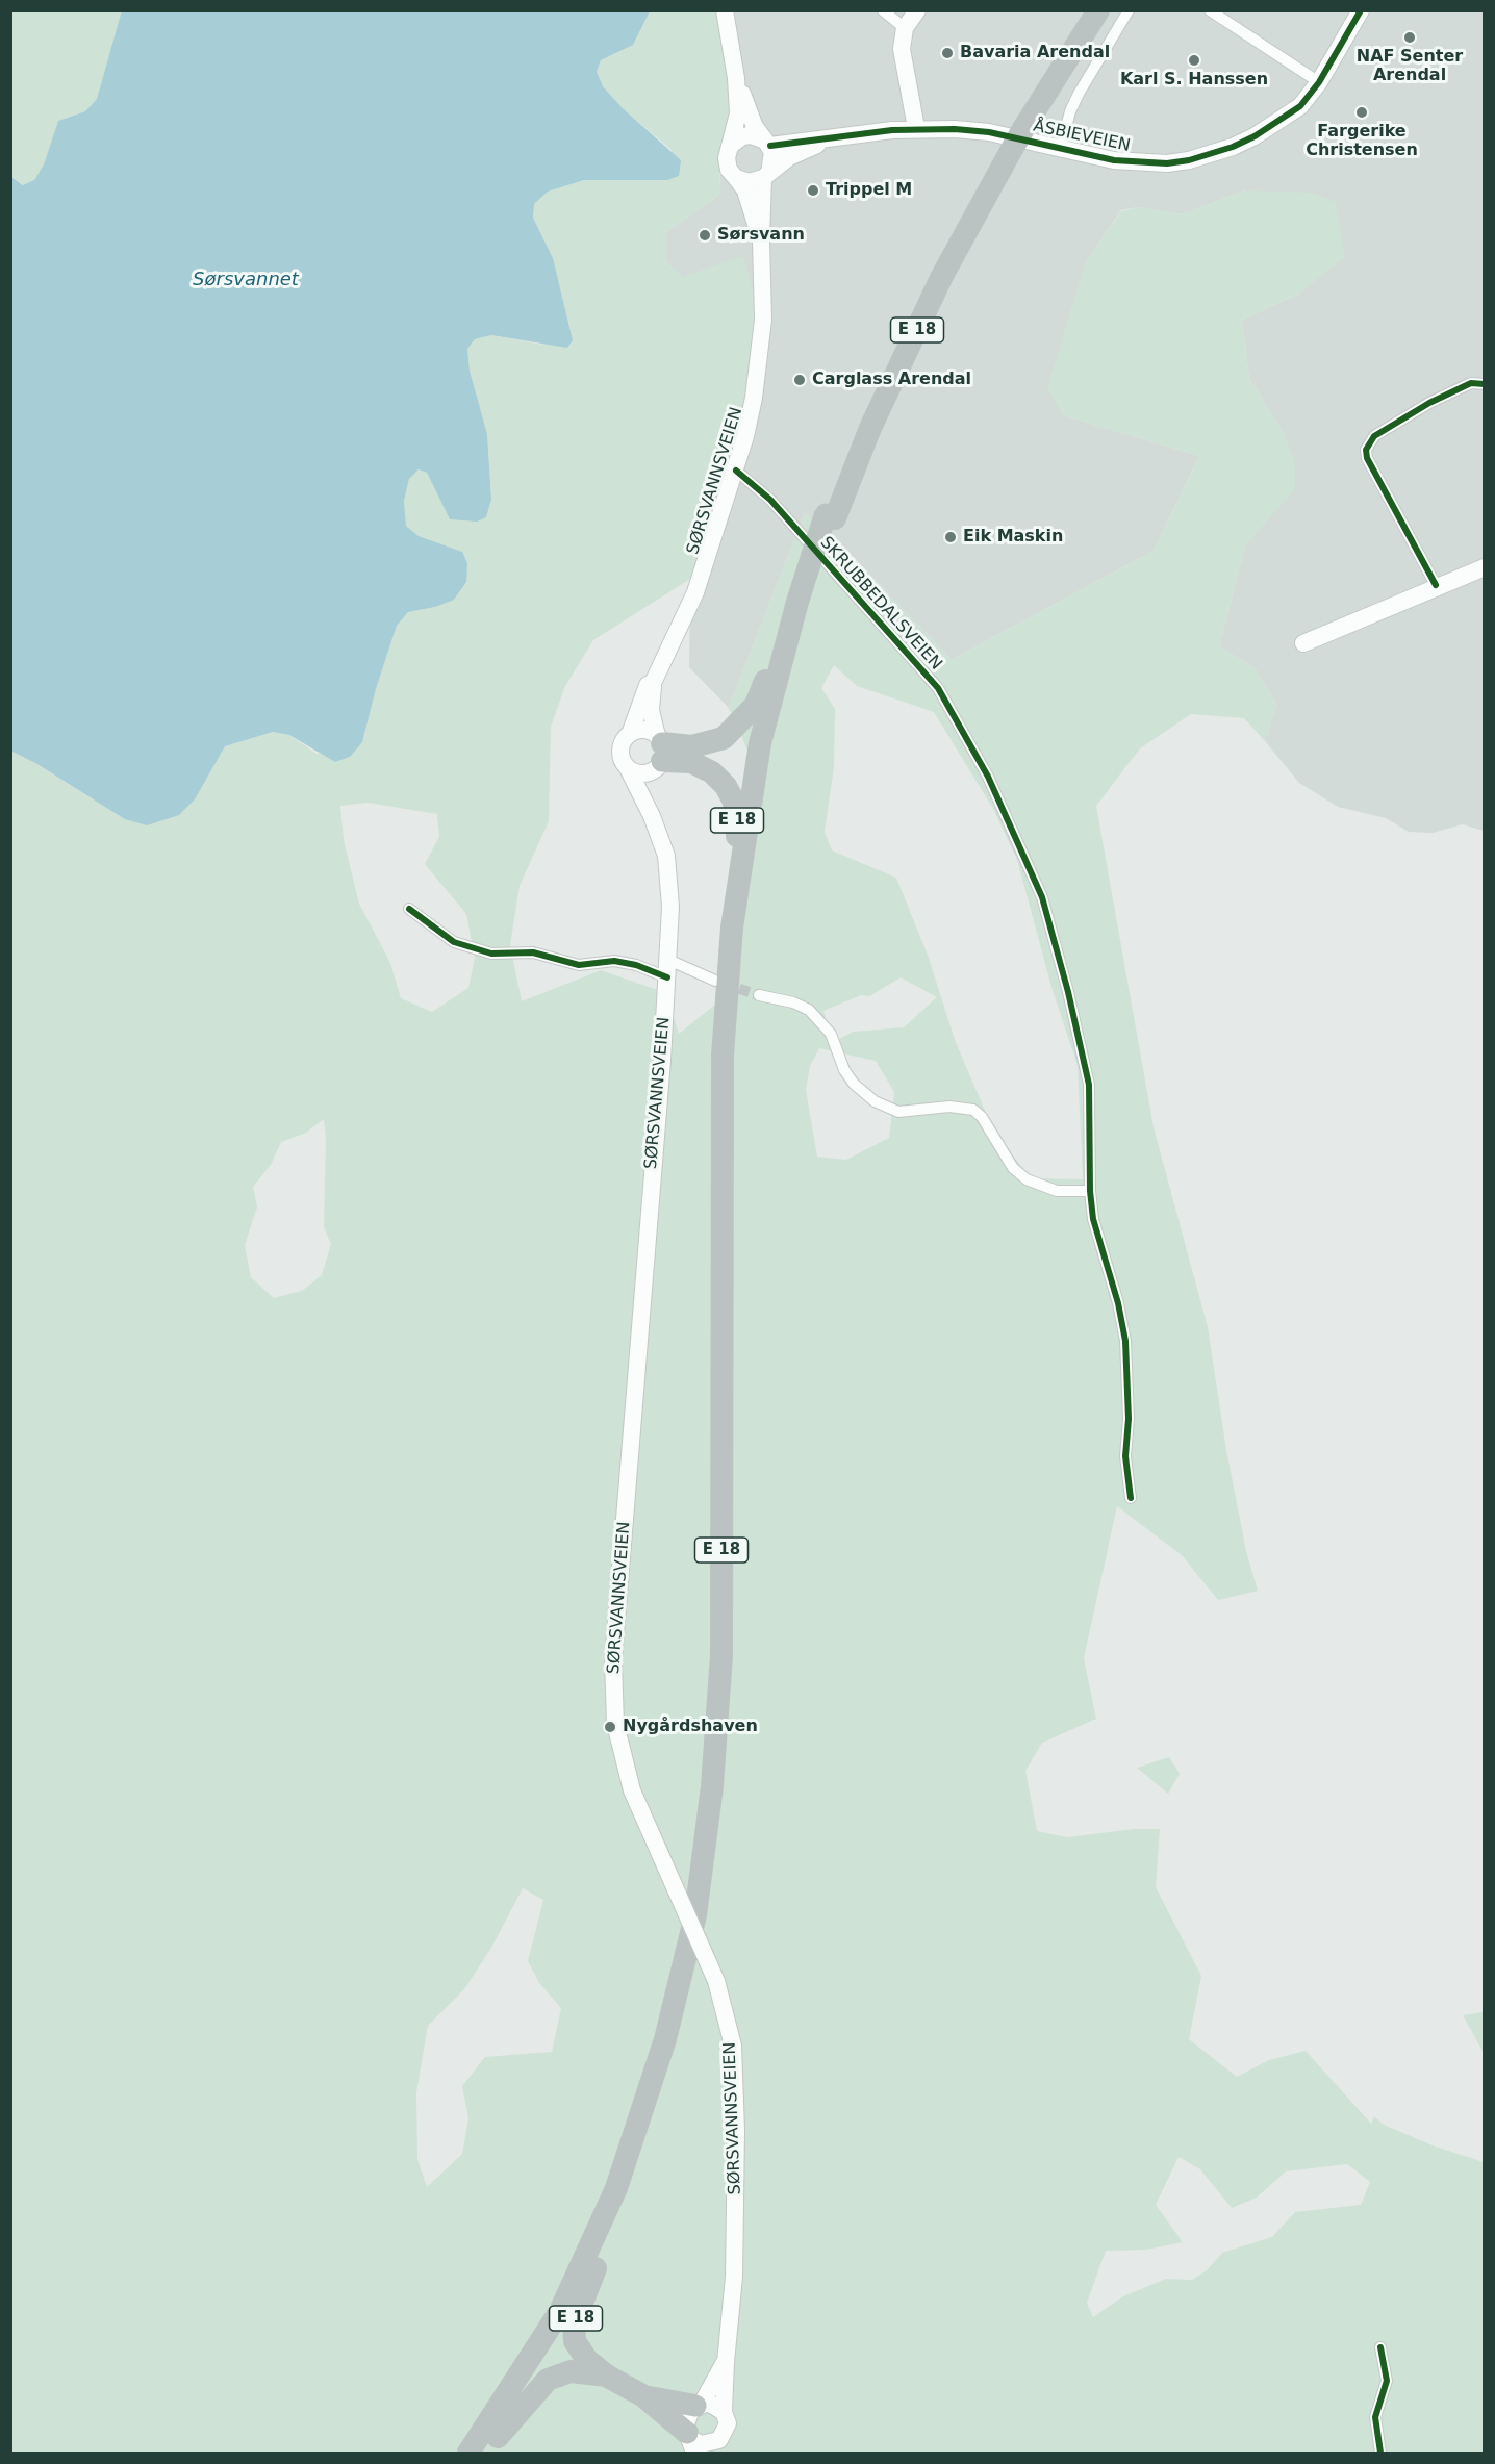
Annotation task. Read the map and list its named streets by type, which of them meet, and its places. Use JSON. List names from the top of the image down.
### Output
{
  "streets": {
    "highway": ["E 18"],
    "main road": ["ÅSBIEVEIEN", "SØRSVANNSVEIEN"],
    "street": ["SKRUBBEDALSVEIEN"]
  },
  "crossings": [
    ["ÅSBIEVEIEN", "SØRSVANNSVEIEN"],
    ["E 18", "SØRSVANNSVEIEN"],
    ["SØRSVANNSVEIEN", "SKRUBBEDALSVEIEN"]
  ],
  "water": ["Sørsvannet"],
  "places": [
    "NAF Senter Arendal",
    "Bavaria Arendal",
    "Karl S. Hanssen",
    "Fargerike Christensen",
    "Trippel M",
    "Sørsvann",
    "Carglass Arendal",
    "Eik Maskin",
    "Nygårdshaven"
  ]
}
